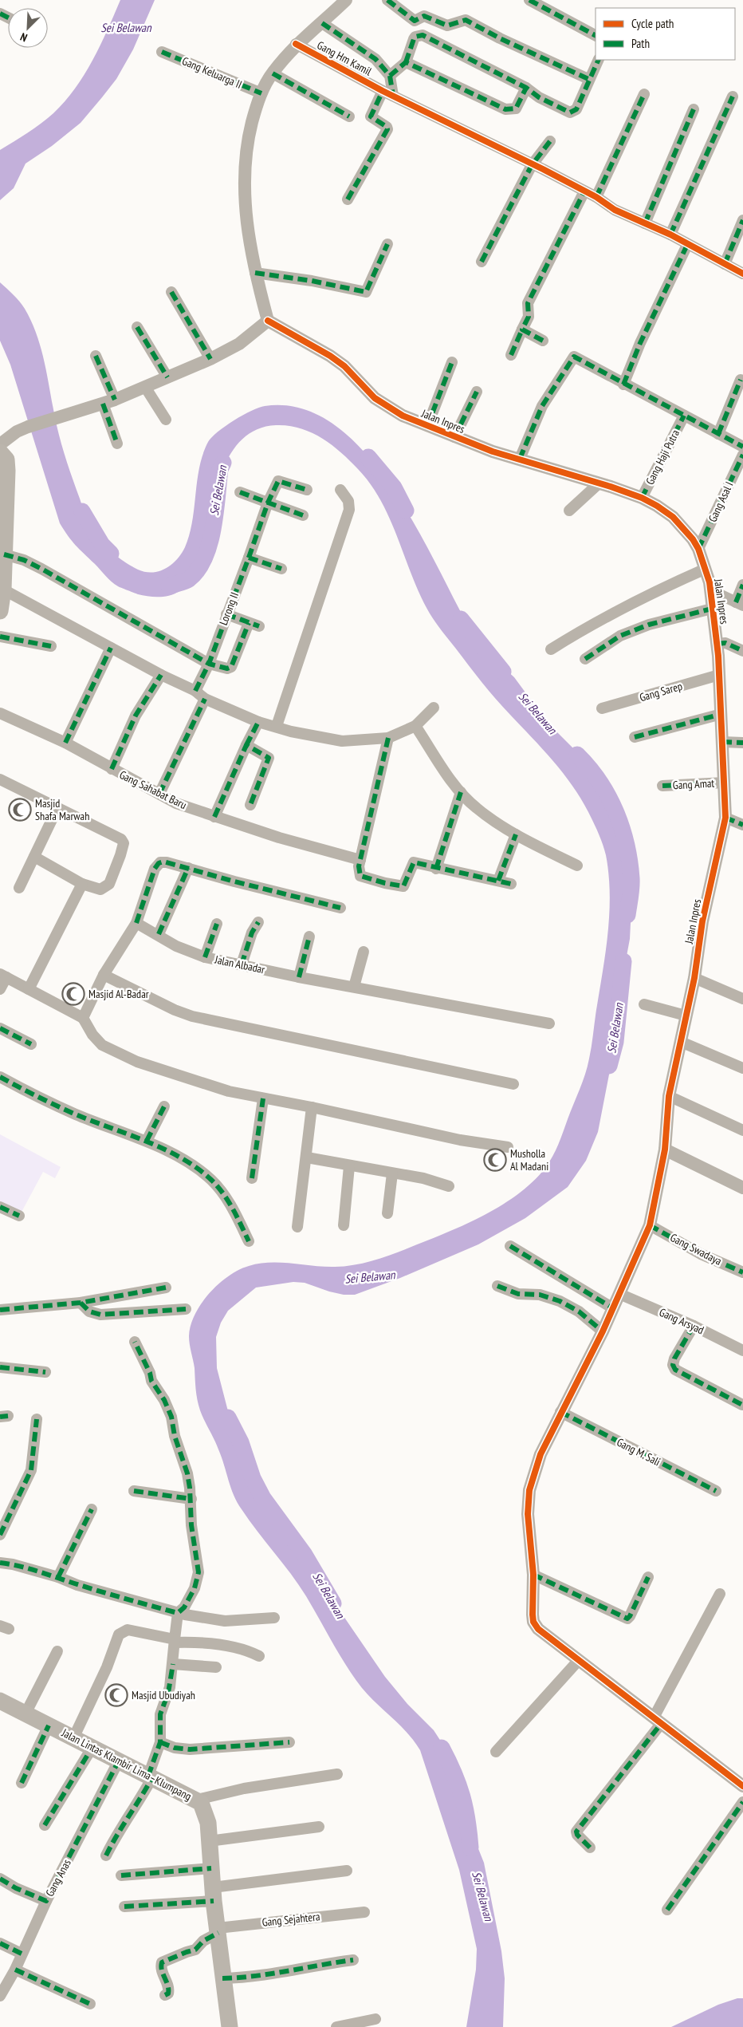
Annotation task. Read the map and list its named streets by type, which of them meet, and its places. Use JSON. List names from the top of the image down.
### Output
{
  "streets": {
    "main road": ["Jalan Lintas Klambir Lima–Klumpang"],
    "street": [
      "Gang Hm Kamil",
      "Gang Keluarga II",
      "Jalan Inpres",
      "Gang Haji Putra",
      "Gang Asal I",
      "Lorong II",
      "Gang Sarep",
      "Gang Amat",
      "Gang Sahabat Baru",
      "Jalan Albadar",
      "Gang Swadaya",
      "Gang Arsyad",
      "Gang M. Sali",
      "Gang Anas",
      "Gang Sejahtera"
    ]
  },
  "crossings": [
    ["Jalan Inpres", "Gang Haji Putra"],
    ["Jalan Inpres", "Gang Asal I"],
    ["Jalan Inpres", "Gang Sarep"],
    ["Jalan Inpres", "Gang Amat"],
    ["Jalan Inpres", "Gang Swadaya"],
    ["Jalan Inpres", "Gang Arsyad"],
    ["Jalan Inpres", "Gang M. Sali"],
    ["Jalan Lintas Klambir Lima–Klumpang", "Gang Anas"],
    ["Jalan Lintas Klambir Lima–Klumpang", "Gang Sejahtera"]
  ],
  "water": ["Sei Belawan"],
  "places": {
    "mosque": [
      "Masjid Shafa Marwah",
      "Masjid Al-Badar",
      "Musholla Al Madani",
      "Masjid Ubudiyah"
    ]
  },
  "legend": ["Cycle path", "Path"],
  "north": "bottom left"
}
